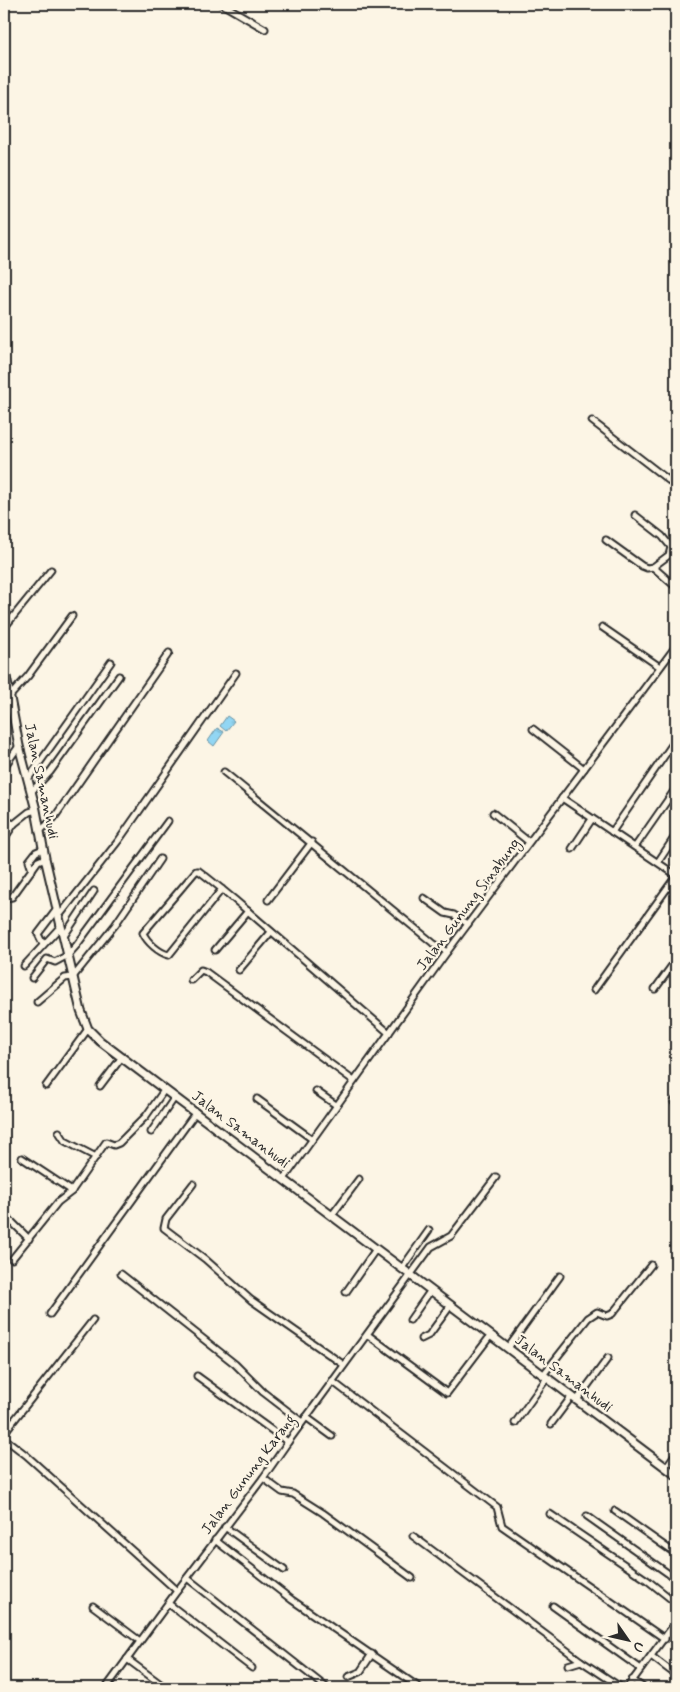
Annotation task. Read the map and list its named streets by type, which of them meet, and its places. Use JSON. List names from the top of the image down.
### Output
{
  "streets": {
    "street": ["Jalan Samanhudi", "Jalan Gunung Sinabung", "Jalan Gunung Karang"]
  },
  "crossings": [
    ["Jalan Samanhudi", "Jalan Gunung Sinabung"],
    ["Jalan Samanhudi", "Jalan Gunung Karang"]
  ],
  "north": "bottom right"
}
